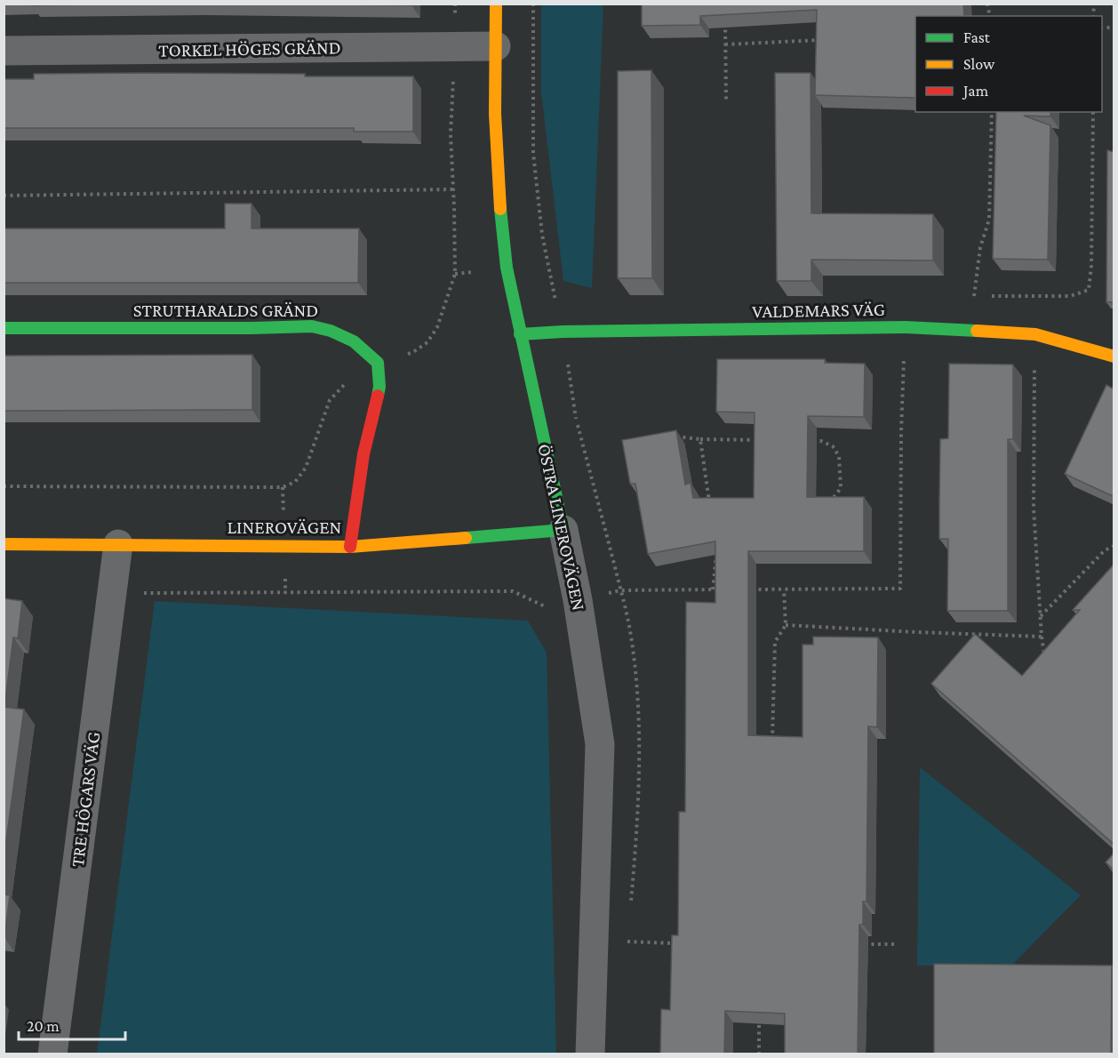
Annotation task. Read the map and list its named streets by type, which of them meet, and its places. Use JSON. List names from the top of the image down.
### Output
{
  "streets": {
    "street": [
      "TORKEL HÖGES GRÄND",
      "STRUTHARALDS GRÄND",
      "VALDEMARS VÄG",
      "LINEROVÄGEN",
      "ÖSTRA LINEROVÄGEN",
      "TRE HÖGARS VÄG"
    ]
  },
  "crossings": [
    ["TORKEL HÖGES GRÄND", "ÖSTRA LINEROVÄGEN"],
    ["STRUTHARALDS GRÄND", "LINEROVÄGEN"],
    ["VALDEMARS VÄG", "ÖSTRA LINEROVÄGEN"],
    ["LINEROVÄGEN", "ÖSTRA LINEROVÄGEN"],
    ["LINEROVÄGEN", "TRE HÖGARS VÄG"]
  ],
  "legend": ["Fast", "Slow", "Jam"],
  "scale_bar": "20 m"
}
